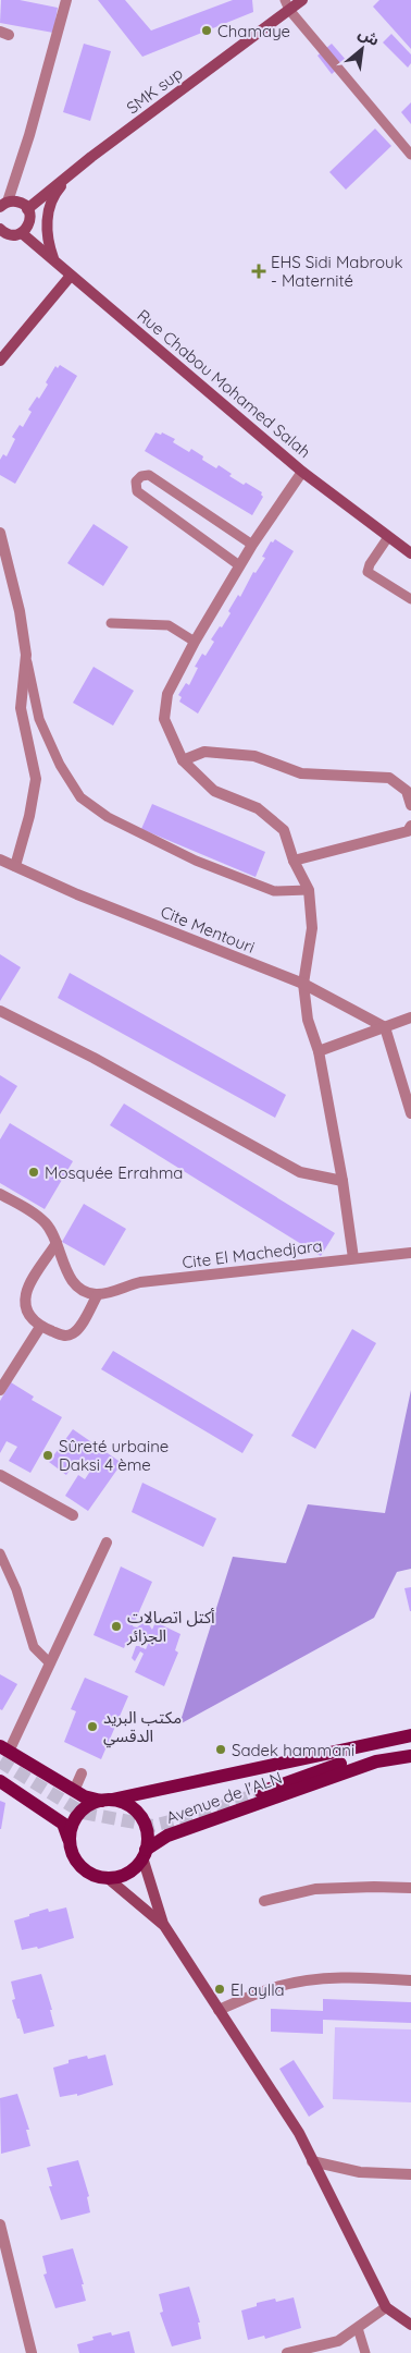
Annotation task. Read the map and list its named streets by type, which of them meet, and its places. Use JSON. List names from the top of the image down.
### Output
{
  "streets": {
    "main road": ["SMK sup", "Rue Chabou Mohamed Salah", "Avenue de l'ALN"],
    "street": ["Cite Mentouri", "Cite El Machedjara"]
  },
  "places": {
    "other": [
      "Chamaye",
      "Mosquée Errahma",
      "Sûreté urbaine Daksi 4 ème",
      "أكتل اتصالات الجزائر",
      "مكتب البريد الدقسي",
      "Sadek hammani",
      "El aylla"
    ],
    "health": ["EHS Sidi Mabrouk - Maternité"]
  },
  "north": "top right"
}
